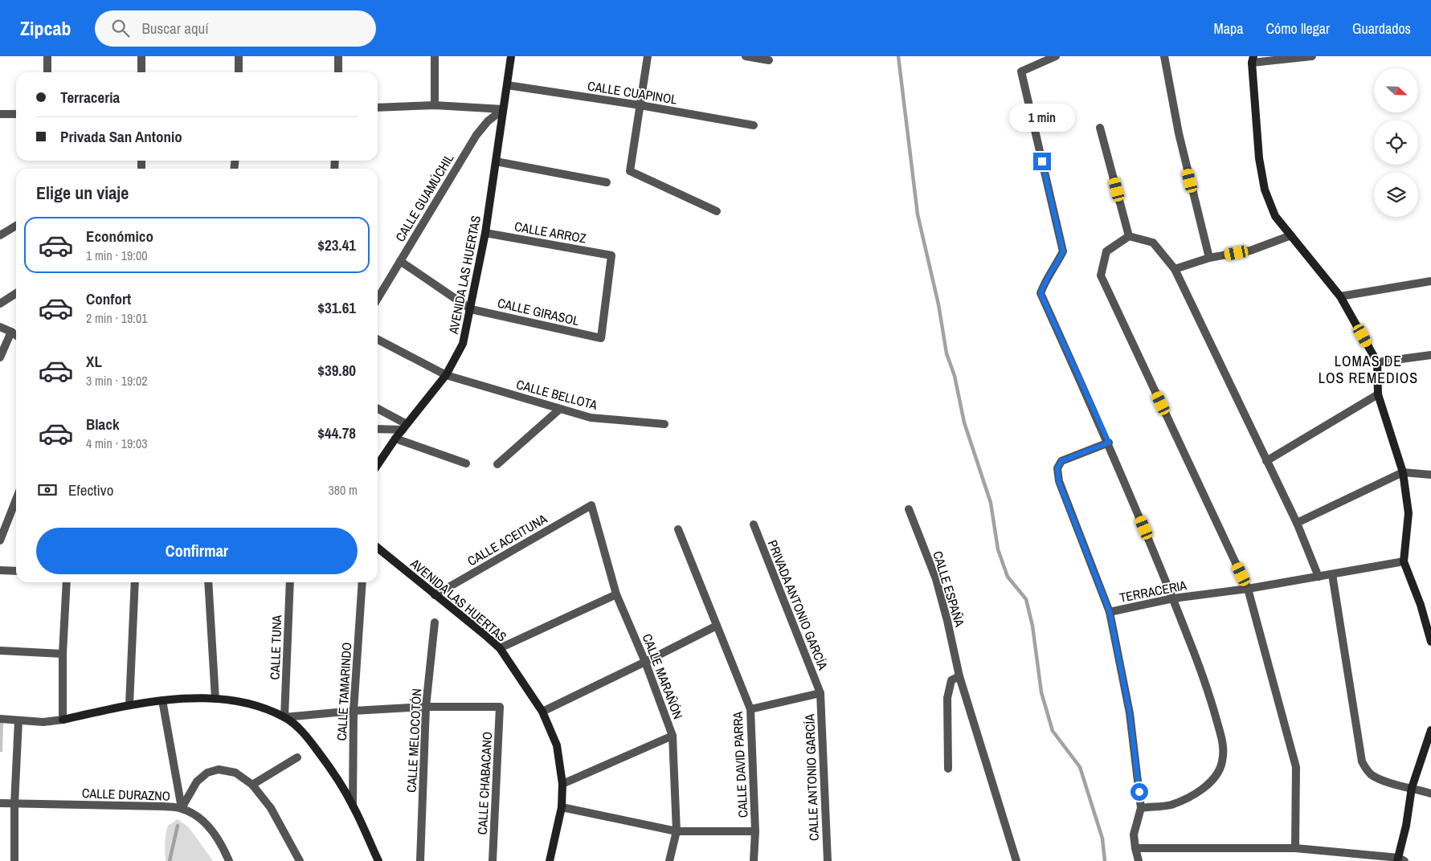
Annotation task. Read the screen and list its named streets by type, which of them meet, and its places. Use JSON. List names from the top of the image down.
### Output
{
  "streets": {
    "street": [
      "CALLE CUAPINOL",
      "CALLE GUAMÚCHIL",
      "CALLE ARROZ",
      "AVENIDA LAS HUERTAS",
      "CALLE GIRASOL",
      "CALLE BELLOTA",
      "CALLE ACEITUNA",
      "CALLE ESPAÑA",
      "TERRACERIA",
      "PRIVADA ANTONIO GARCÍA",
      "CALLE TUNA",
      "CALLE MARAÑÓN",
      "CALLE TAMARINDO",
      "CALLE MELOCOTÓN",
      "CALLE DAVID PARRA",
      "CALLE ANTONIO GARCÍA",
      "CALLE CHABACANO",
      "CALLE DURAZNO"
    ]
  },
  "crossings": [
    ["CALLE CUAPINOL", "AVENIDA LAS HUERTAS"],
    ["CALLE GUAMÚCHIL", "AVENIDA LAS HUERTAS"],
    ["CALLE ARROZ", "AVENIDA LAS HUERTAS"],
    ["CALLE ARROZ", "CALLE GIRASOL"],
    ["AVENIDA LAS HUERTAS", "CALLE GIRASOL"],
    ["AVENIDA LAS HUERTAS", "CALLE BELLOTA"],
    ["AVENIDA LAS HUERTAS", "CALLE ACEITUNA"],
    ["CALLE ACEITUNA", "CALLE MARAÑÓN"],
    ["PRIVADA ANTONIO GARCÍA", "CALLE ANTONIO GARCÍA"],
    ["CALLE MELOCOTÓN", "CALLE CHABACANO"]
  ],
  "districts": ["LOMAS DE LOS REMEDIOS"],
  "north": "right",
  "page": {
    "header": "Zipcab",
    "search": "Buscar aquí",
    "nav": ["Mapa", "Cómo llegar", "Guardados"],
    "banner": ["Terraceria", "Privada San Antonio"],
    "bubble": "1 min",
    "heading": "Elige un viaje",
    "list": [
      {
        "name": "Económico",
        "note": "1 min · 19:00",
        "value": "$23.41"
      },
      {
        "name": "Confort",
        "note": "2 min · 19:01",
        "value": "$31.61"
      },
      {
        "name": "XL",
        "note": "3 min · 19:02",
        "value": "$39.80"
      },
      {
        "name": "Black",
        "note": "4 min · 19:03",
        "value": "$44.78"
      }
    ],
    "pay": ["Efectivo", "380 m"],
    "buttons": "Confirmar"
  }
}
